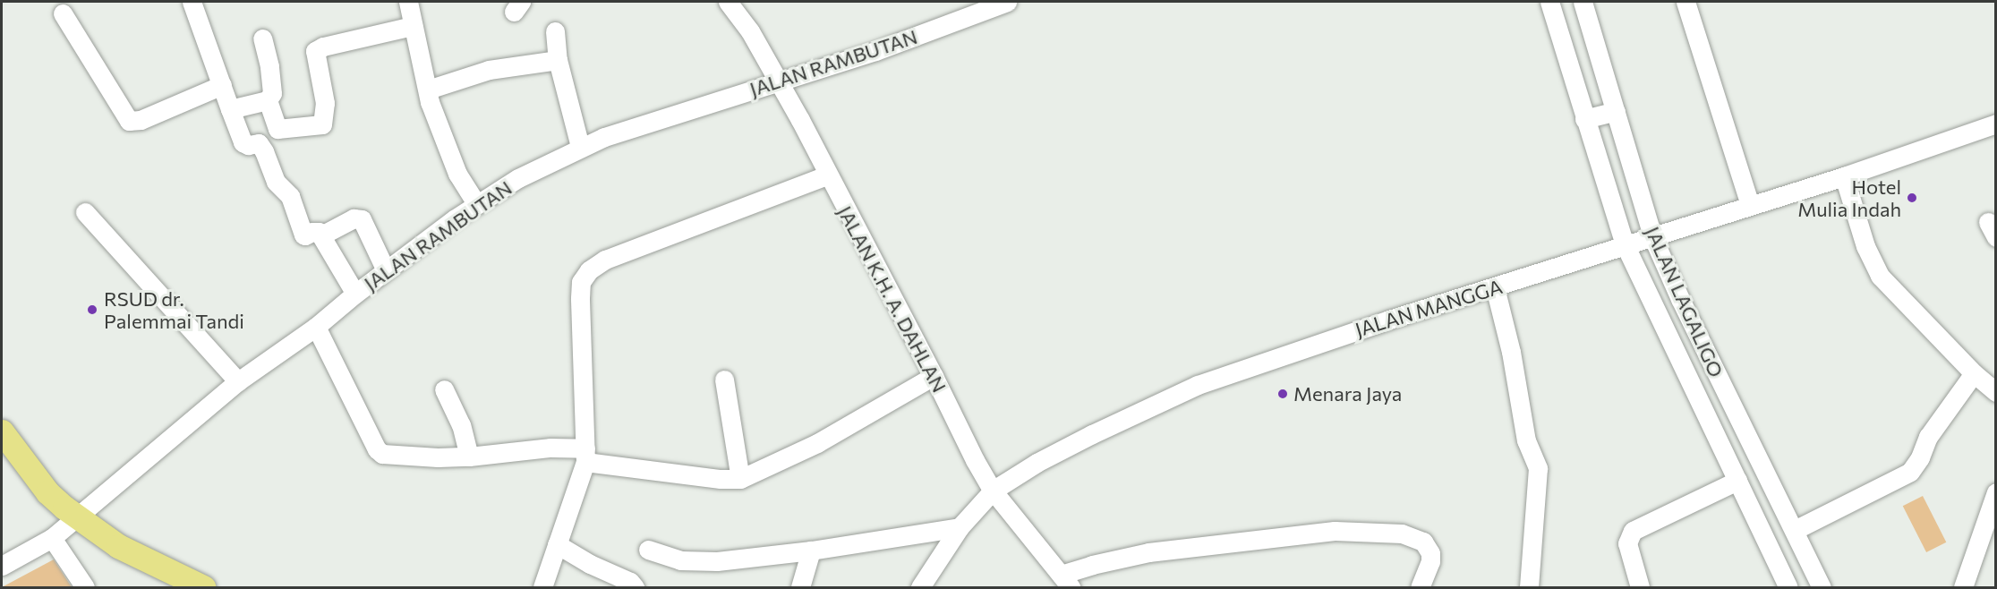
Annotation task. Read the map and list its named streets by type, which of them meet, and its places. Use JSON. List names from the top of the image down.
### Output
{
  "streets": {
    "street": [
      "JALAN RAMBUTAN",
      "JALAN K.H. A. DAHLAN",
      "JALAN LAGALIGO",
      "JALAN MANGGA"
    ]
  },
  "crossings": [
    ["JALAN RAMBUTAN", "JALAN K.H. A. DAHLAN"],
    ["JALAN K.H. A. DAHLAN", "JALAN MANGGA"],
    ["JALAN LAGALIGO", "JALAN MANGGA"]
  ],
  "places": ["Hotel Mulia Indah", "RSUD dr. Palemmai Tandi", "Menara Jaya"]
}
